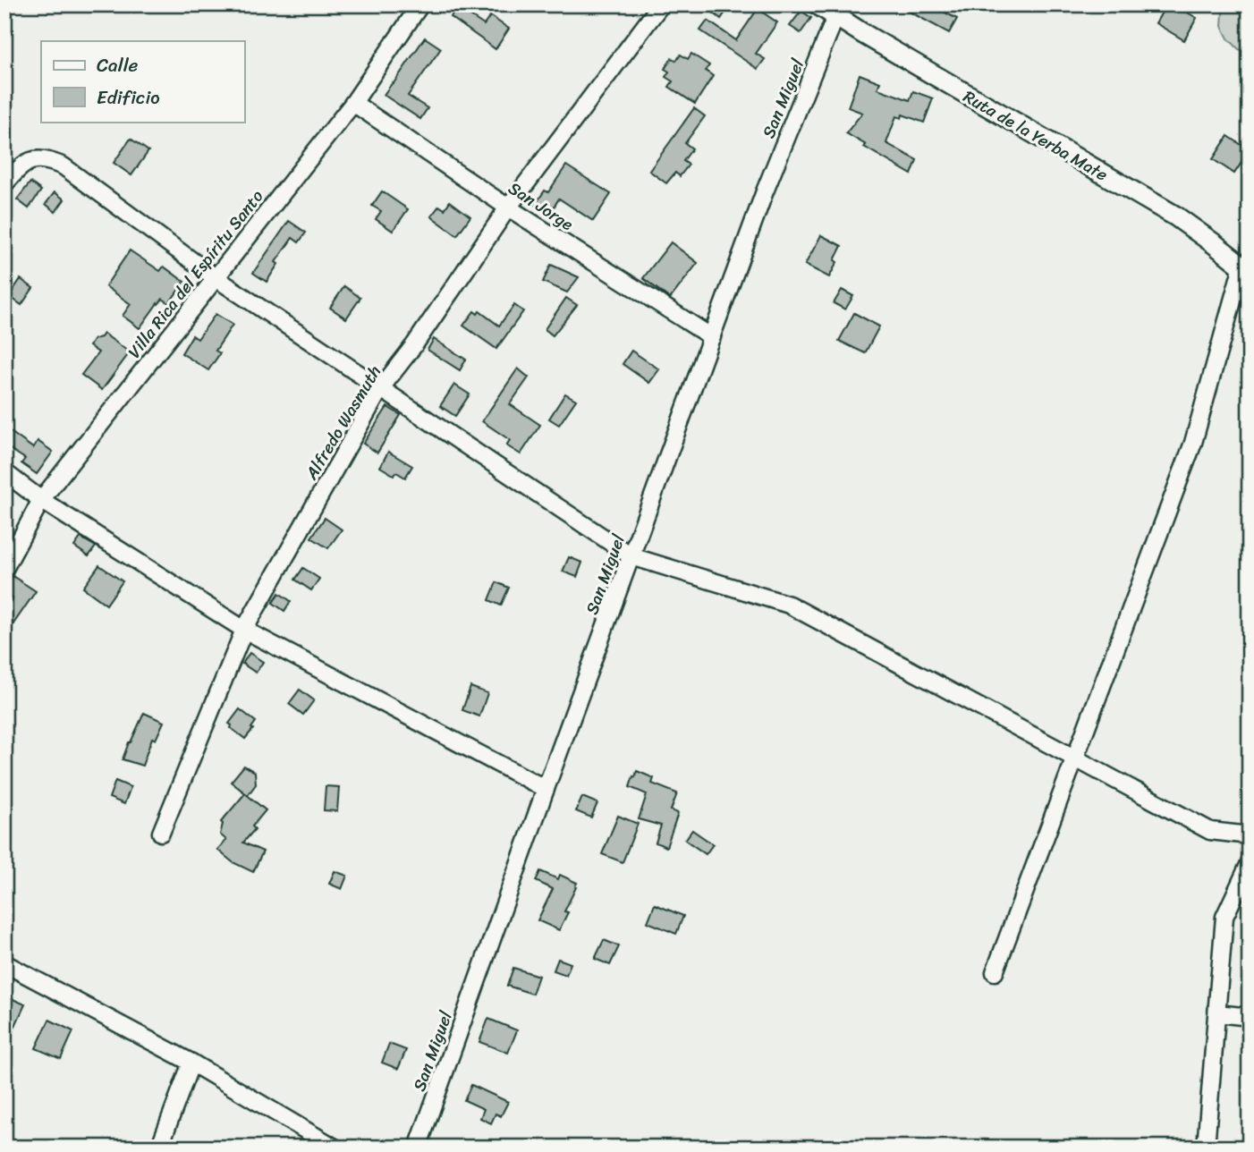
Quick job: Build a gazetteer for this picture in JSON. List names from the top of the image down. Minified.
{"streets":{"main road":["Ruta de la Yerba Mate"],"street":["San Miguel","San Jorge","Villa Rica del Espíritu Santo","Alfredo Wasmuth"]},"crossings":[["San Miguel","Ruta de la Yerba Mate"],["San Miguel","San Jorge"],["San Jorge","Villa Rica del Espíritu Santo"],["San Jorge","Alfredo Wasmuth"]],"legend":["Calle","Edificio"]}
